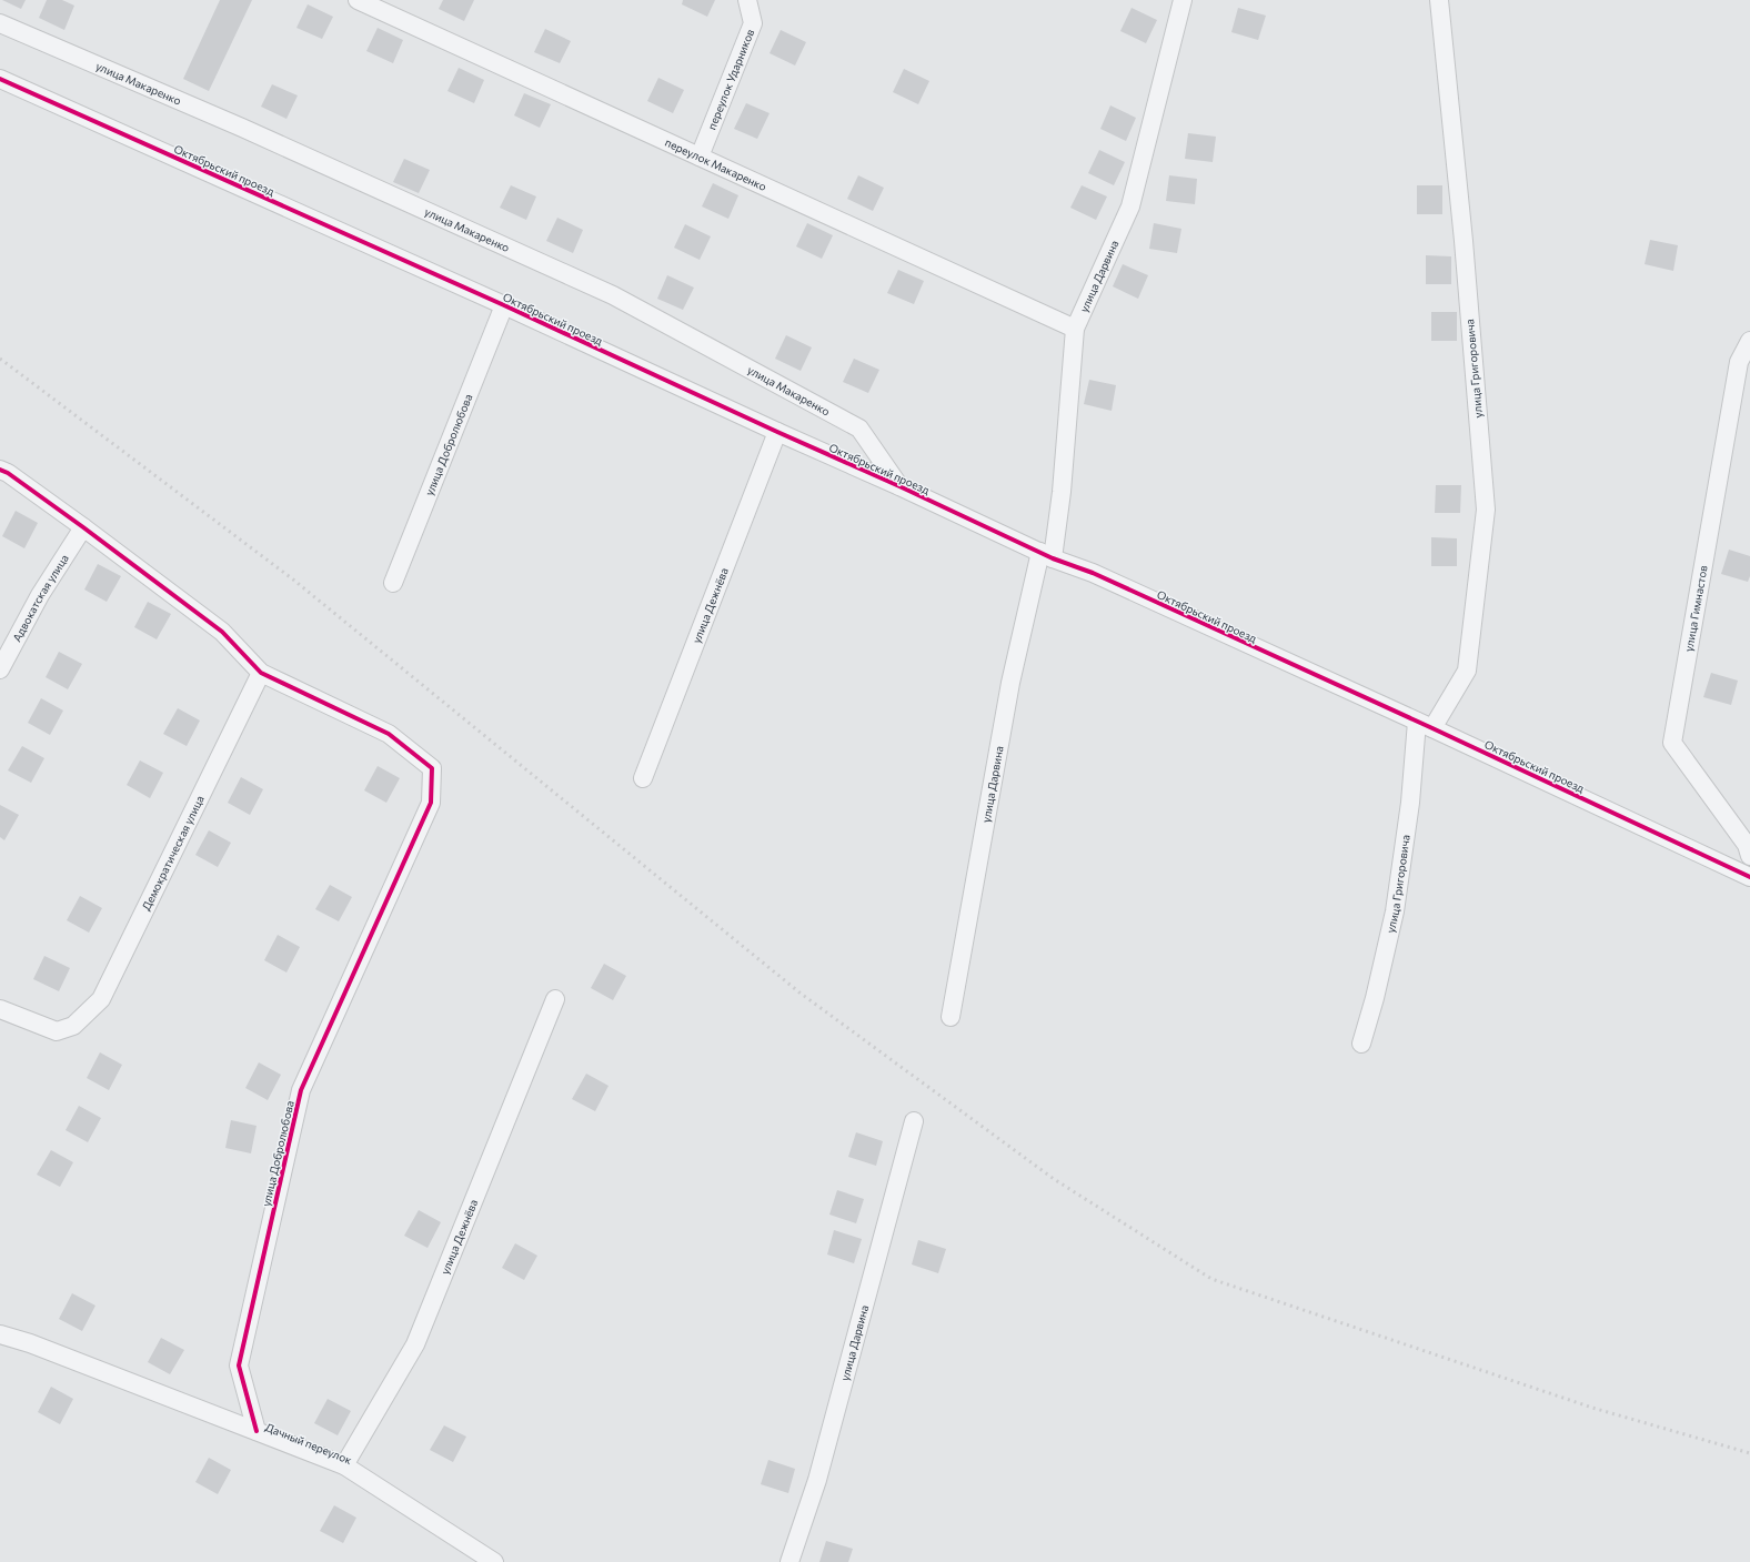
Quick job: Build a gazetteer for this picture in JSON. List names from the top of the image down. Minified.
{"streets":{"street":["переулок Ударников","улица Макаренко","переулок Макаренко","Октябрьский проезд","улица Дарвина","улица Григоровича","улица Добролюбова","Адвокатская улица","улица Дежнёва","улица Гимнастов","Демократическая улица","Дачный переулок"]},"crossings":[["переулок Ударников","переулок Макаренко"],["улица Макаренко","Октябрьский проезд"],["переулок Макаренко","улица Дарвина"],["Октябрьский проезд","улица Дарвина"],["Октябрьский проезд","улица Григоровича"],["Октябрьский проезд","улица Добролюбова"],["Октябрьский проезд","улица Дежнёва"],["улица Добролюбова","Демократическая улица"],["улица Добролюбова","Дачный переулок"],["улица Дежнёва","Дачный переулок"]]}
